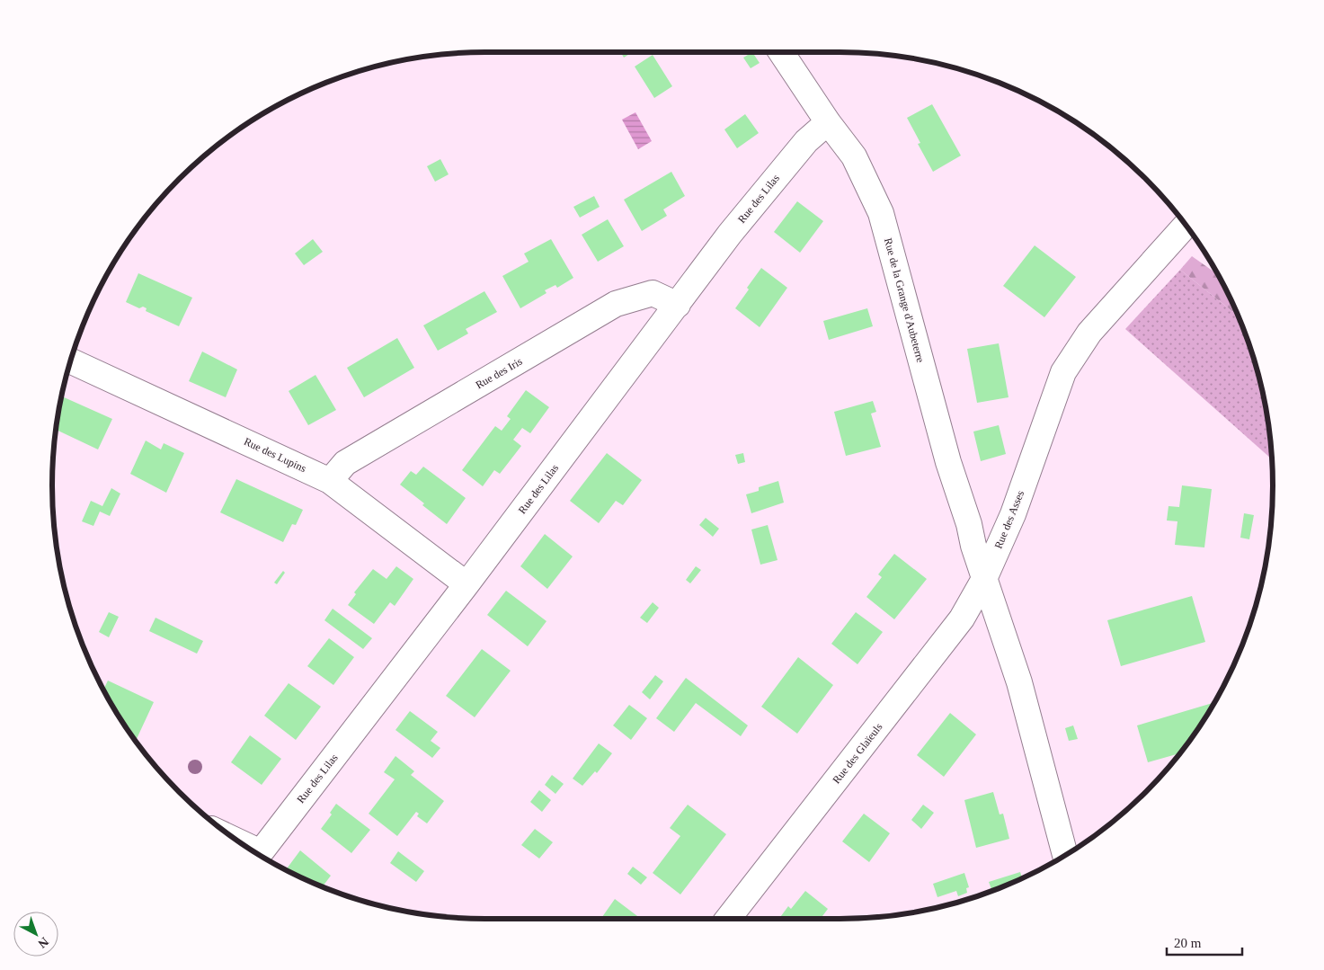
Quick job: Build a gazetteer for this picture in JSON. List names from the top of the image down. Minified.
{"streets":{"street":["Rue des Lilas","Rue de la Grange d'Aubeterre","Rue des Iris","Rue des Lupins","Rue des Asses","Rue des Glaïeuls"]},"crossings":[["Rue des Lilas","Rue de la Grange d'Aubeterre"],["Rue des Lilas","Rue des Iris"],["Rue des Lilas","Rue des Lupins"],["Rue de la Grange d'Aubeterre","Rue des Asses"],["Rue de la Grange d'Aubeterre","Rue des Glaïeuls"],["Rue des Iris","Rue des Lupins"],["Rue des Asses","Rue des Glaïeuls"]],"scale_bar":"20 m","north":"bottom right"}
